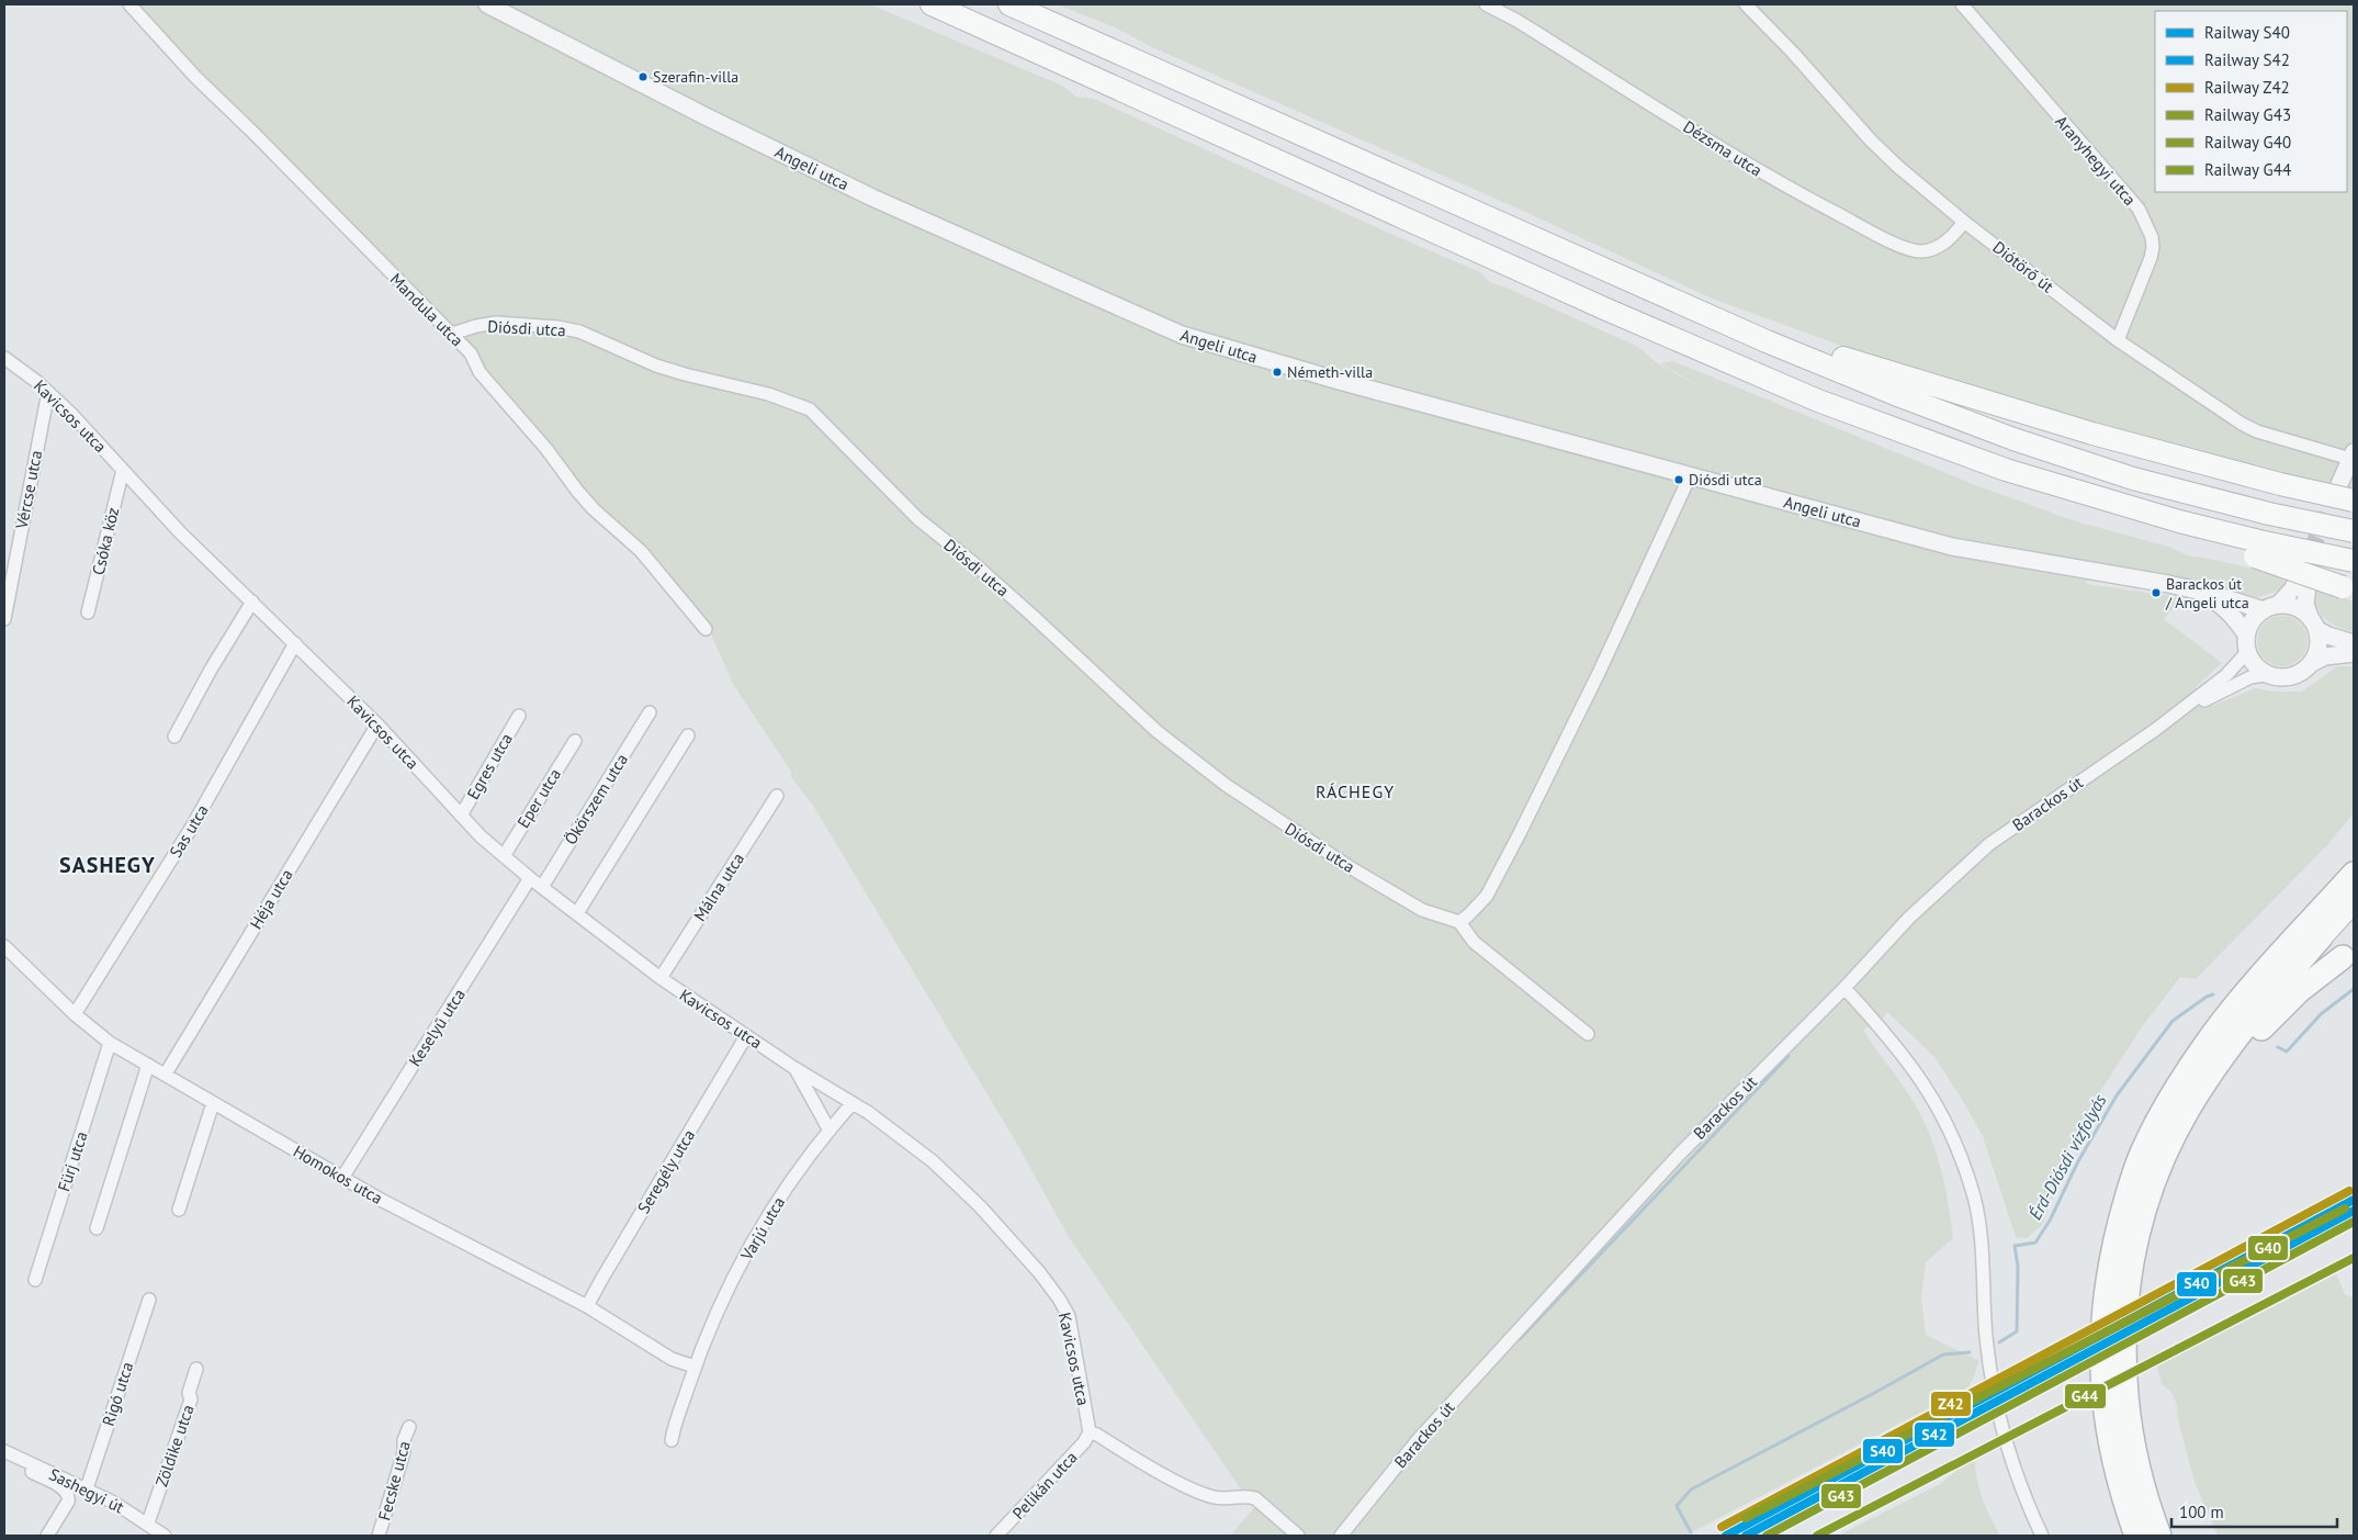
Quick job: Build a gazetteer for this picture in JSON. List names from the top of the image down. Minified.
{"streets":{"street":["Dézsma utca","Aranyhegyi utca","Angeli utca","Diótörő út","Mandula utca","Diósdi utca","Kavicsos utca","Vércse utca","Csóka köz","Egres utca","Eper utca","Ökörszem utca","Barackos út","Sas utca","Málna utca","Héja utca","Keselyű utca","Fürj utca","Seregély utca","Homokos utca","Varjú utca","Rigó utca","Zöldike utca","Fecske utca","Pelikán utca","Sashegyi út"]},"crossings":[["Dézsma utca","Diótörő út"],["Aranyhegyi utca","Diótörő út"],["Angeli utca","Barackos út"],["Mandula utca","Diósdi utca"],["Kavicsos utca","Vércse utca"],["Kavicsos utca","Csóka köz"],["Kavicsos utca","Egres utca"],["Kavicsos utca","Eper utca"],["Kavicsos utca","Ökörszem utca"],["Kavicsos utca","Sas utca"],["Kavicsos utca","Málna utca"],["Kavicsos utca","Héja utca"],["Kavicsos utca","Keselyű utca"],["Kavicsos utca","Seregély utca"],["Kavicsos utca","Varjú utca"],["Kavicsos utca","Pelikán utca"],["Sas utca","Homokos utca"],["Héja utca","Homokos utca"],["Keselyű utca","Homokos utca"],["Fürj utca","Homokos utca"],["Seregély utca","Homokos utca"],["Homokos utca","Varjú utca"],["Rigó utca","Sashegyi út"],["Zöldike utca","Sashegyi út"]],"districts":["RÁCHEGY","SASHEGY"],"water":["Érd-Diósdi vízfolyás"],"places":["Szerafin-villa","Németh-villa","Diósdi utca","Barackos út / Angeli utca"],"lines":["rail line Z42","rail line S40","rail line G40","rail line S42","rail line G43","rail line G44"],"legend":["Railway S40","Railway S42","Railway Z42","Railway G43","Railway G40","Railway G44"],"scale_bar":"100 m"}
